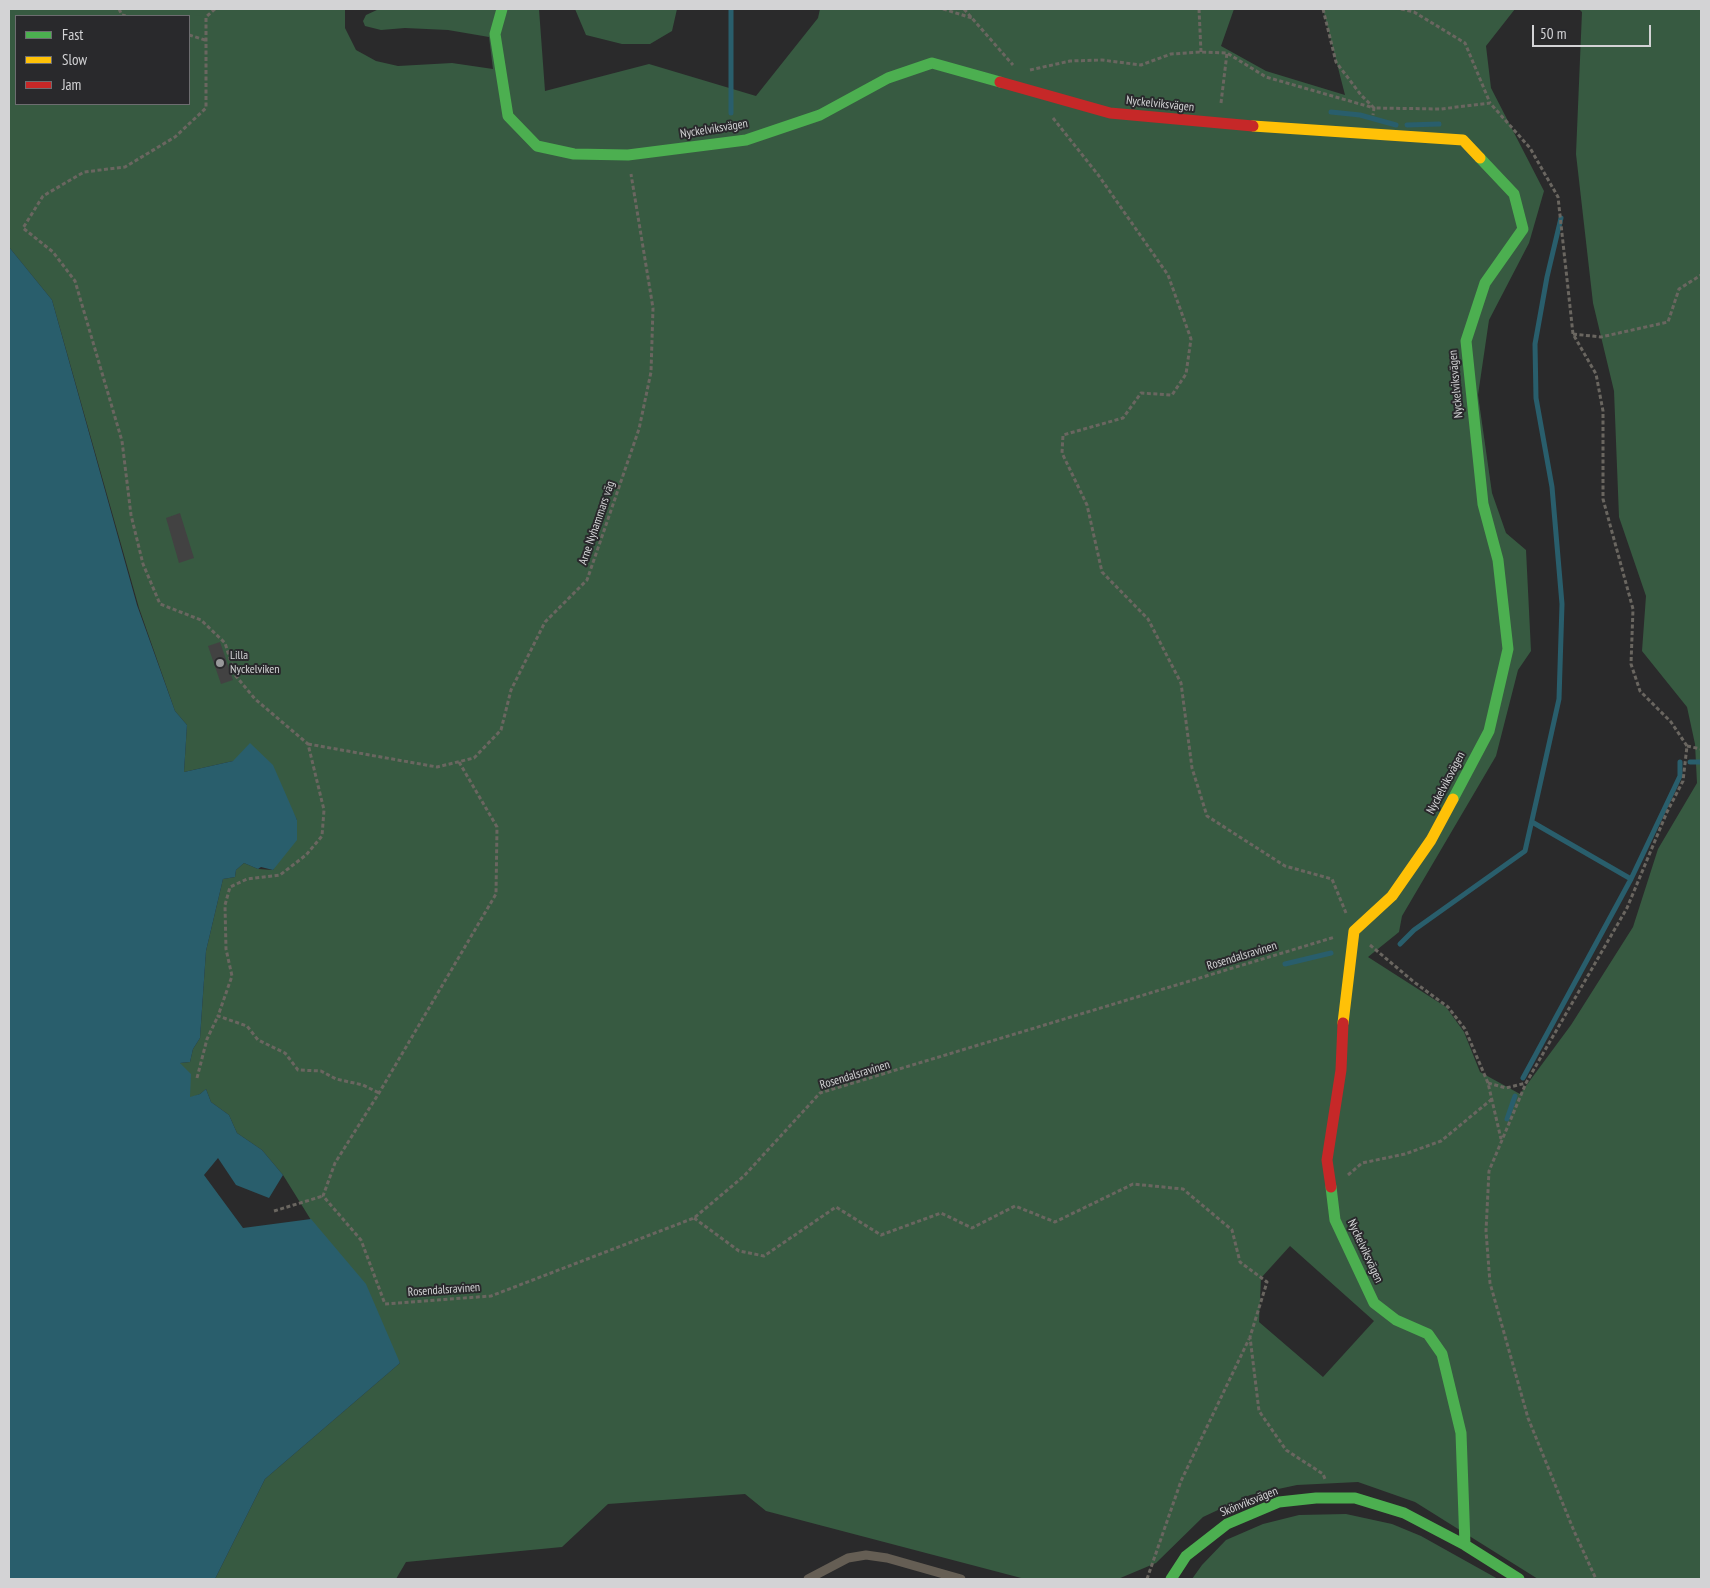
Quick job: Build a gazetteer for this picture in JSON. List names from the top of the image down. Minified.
{"streets":{"street":["Nyckelviksvägen","Skönviksvägen"],"path":["Arne Nyhammars väg","Rosendalsravinen"]},"crossings":[["Nyckelviksvägen","Arne Nyhammars väg"],["Nyckelviksvägen","Rosendalsravinen"],["Nyckelviksvägen","Skönviksvägen"]],"places":["Lilla Nyckelviken"],"legend":["Fast","Slow","Jam"],"scale_bar":"50 m"}
